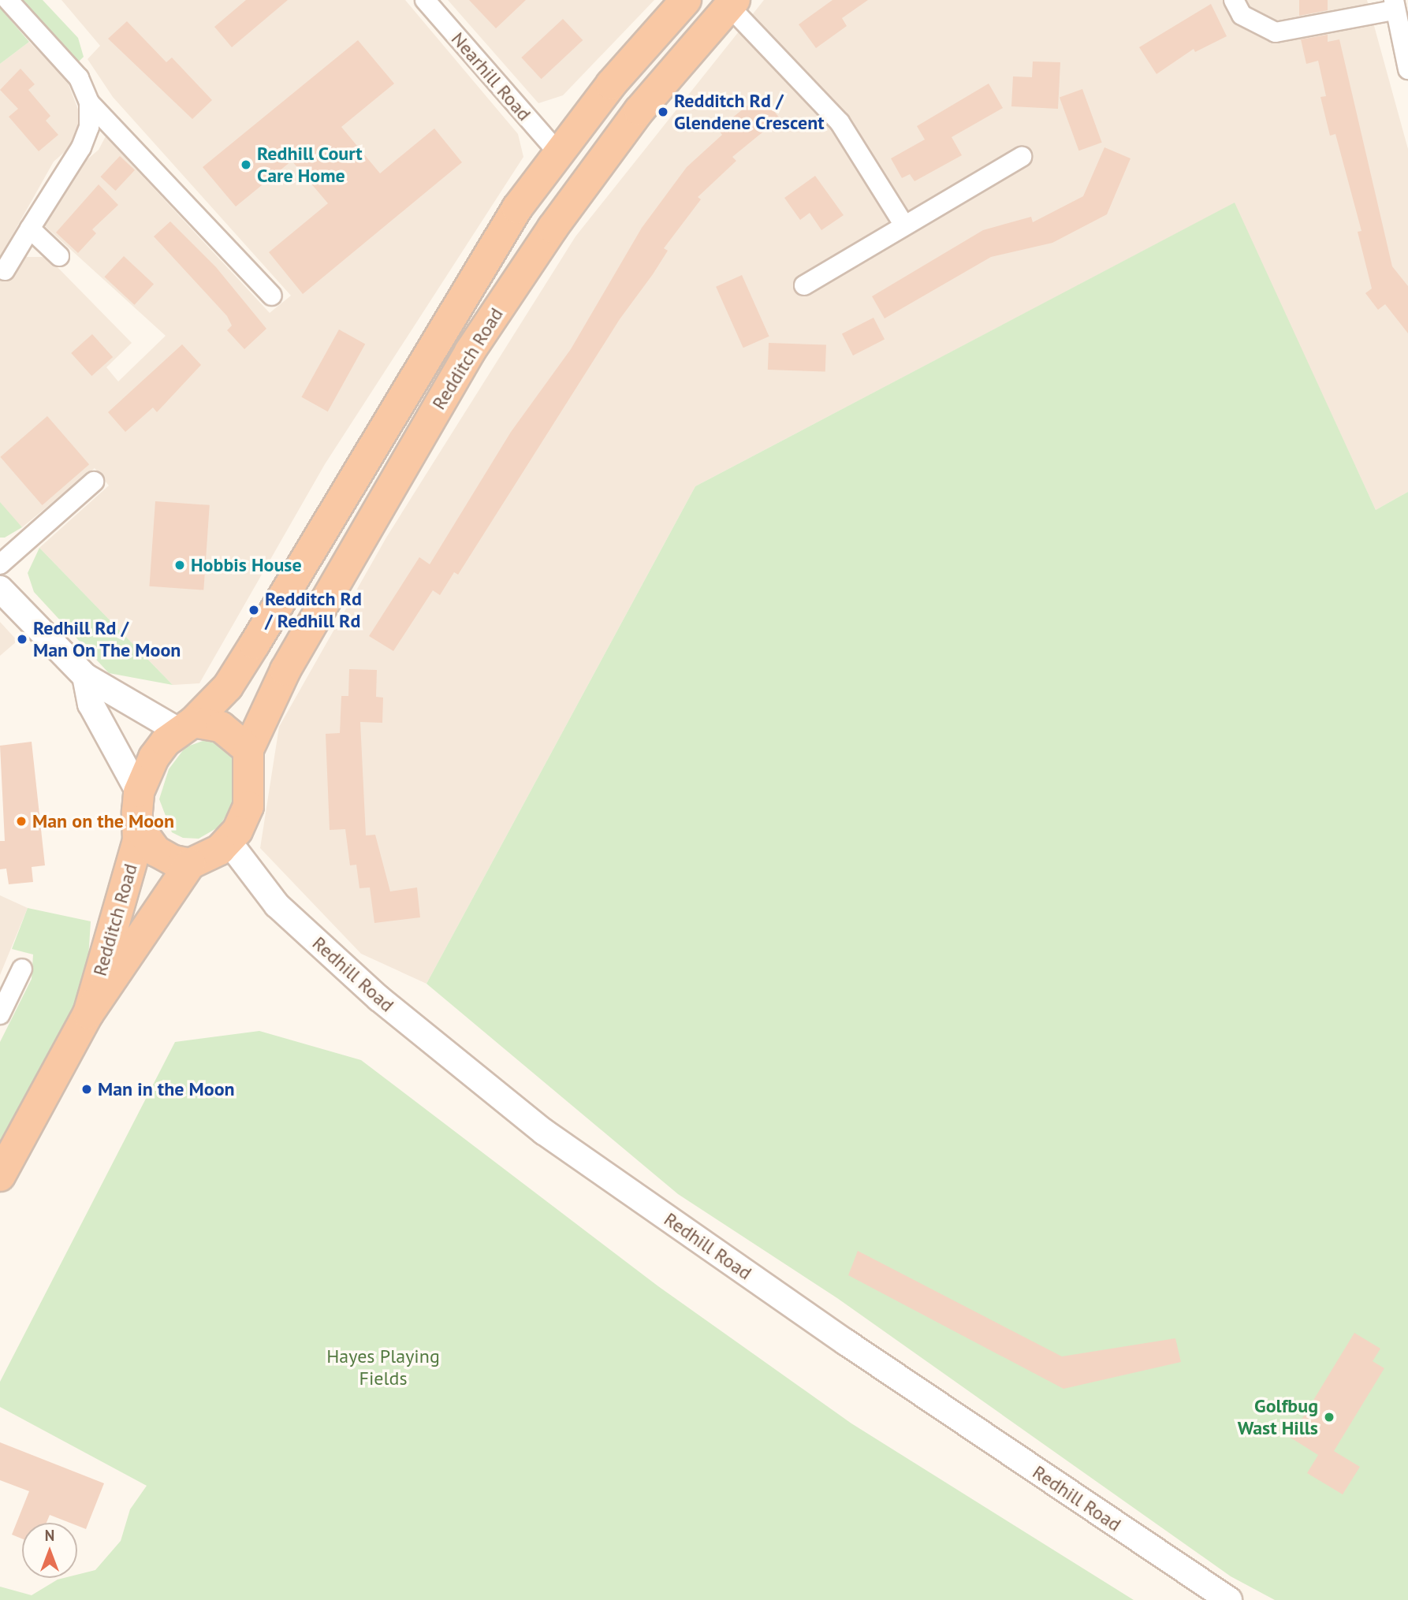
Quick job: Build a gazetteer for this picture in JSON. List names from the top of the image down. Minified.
{"streets":{"highway":["Redditch Road"],"street":["Nearhill Road","Redhill Road"]},"crossings":[["Nearhill Road","Redditch Road"],["Redditch Road","Redhill Road"]],"parks":["Hayes Playing Fields"],"places":["Redditch Rd / Glendene Crescent","Redhill Court Care Home","Hobbis House","Redditch Rd / Redhill Rd","Redhill Rd / Man On The Moon","Man on the Moon","Man in the Moon","Golfbug Wast Hills"],"north":"top"}
